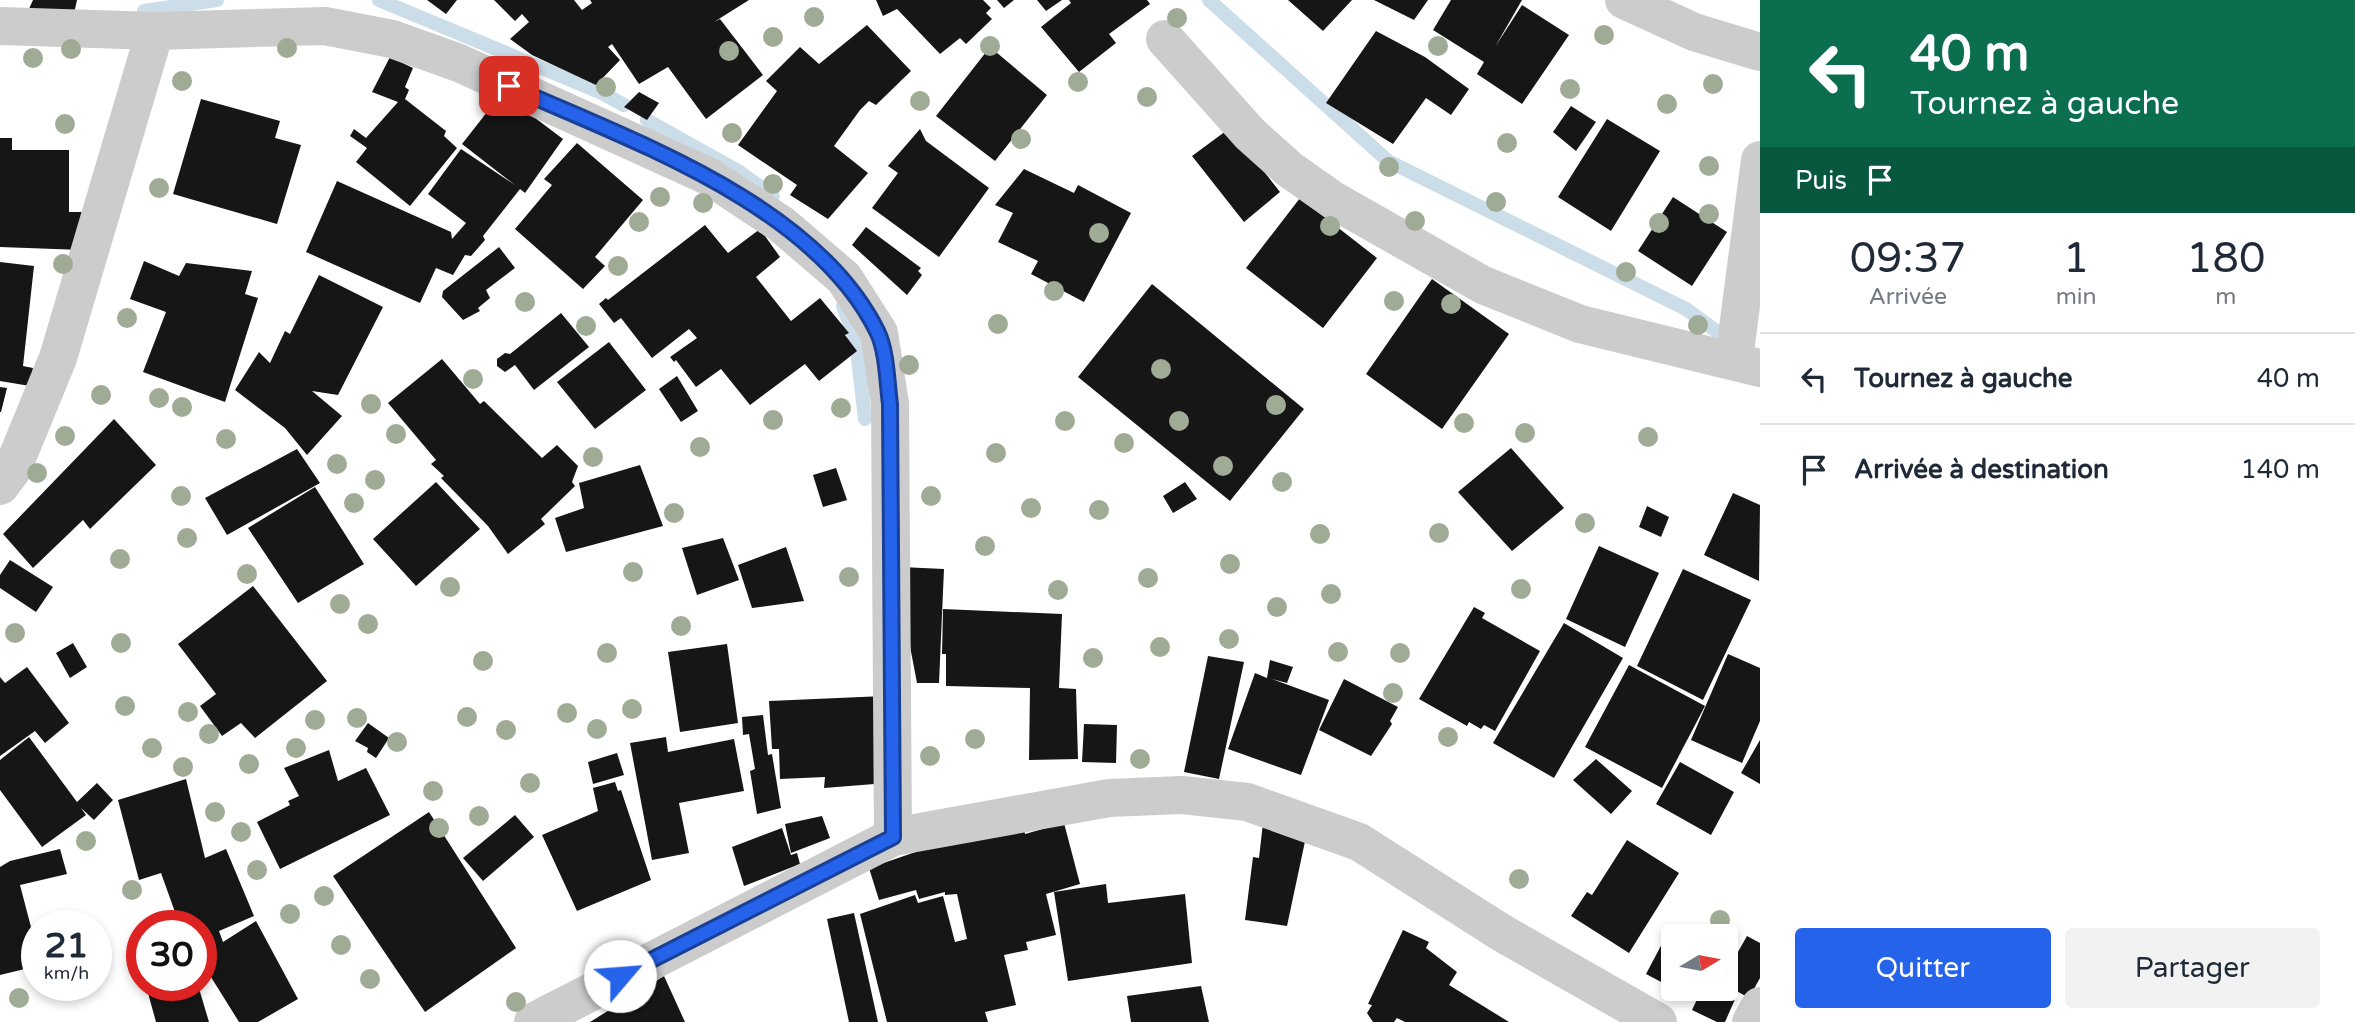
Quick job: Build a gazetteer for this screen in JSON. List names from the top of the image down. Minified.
{"north":"right","page":{"turn":["40 m","Tournez à gauche"],"then":"Puis","eta":["09:37","Arrivée","1","min","180","m"],"list":[{"name":"Tournez à gauche","value":"40 m"},{"name":"Arrivée à destination","value":"140 m"}],"speed":"21 km/h","limit":"30","buttons":["Quitter","Partager"]}}
